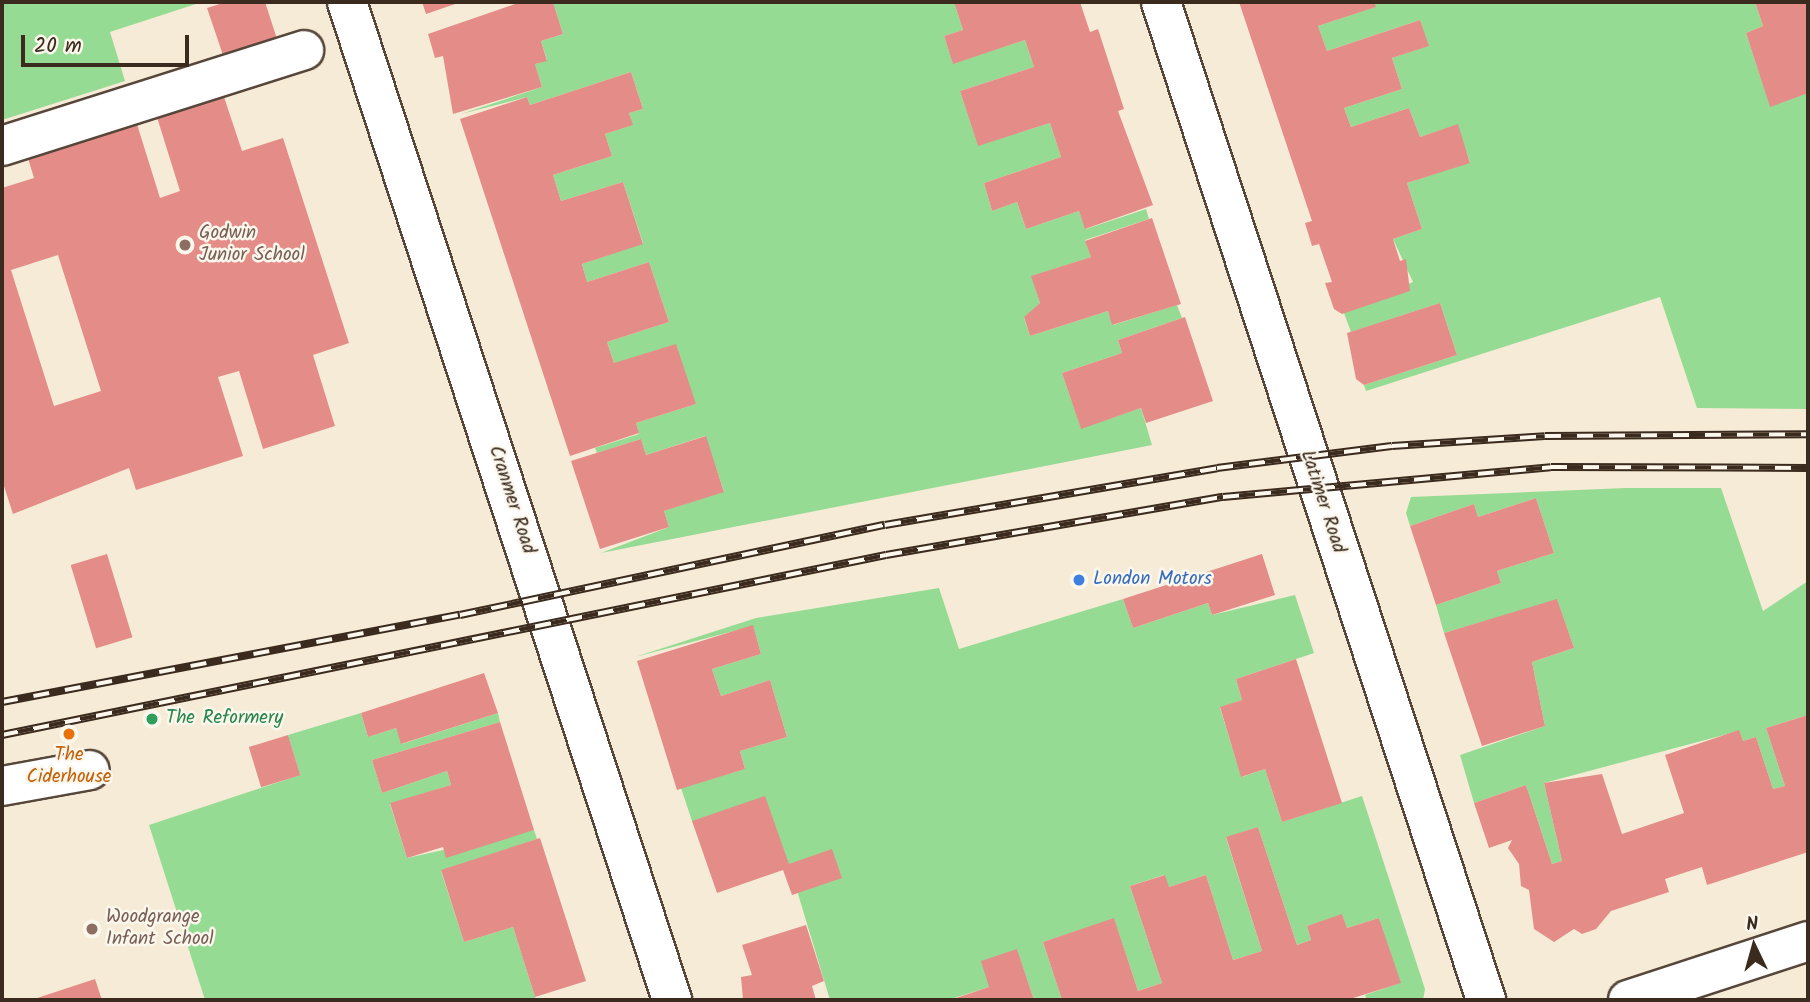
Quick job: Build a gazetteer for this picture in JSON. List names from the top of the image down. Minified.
{"streets":{"street":["Cranmer Road","Latimer Road"]},"places":["Godwin Junior School","London Motors","The Reformery","The Ciderhouse","Woodgrange Infant School"],"scale_bar":"20 m","north":"top"}
